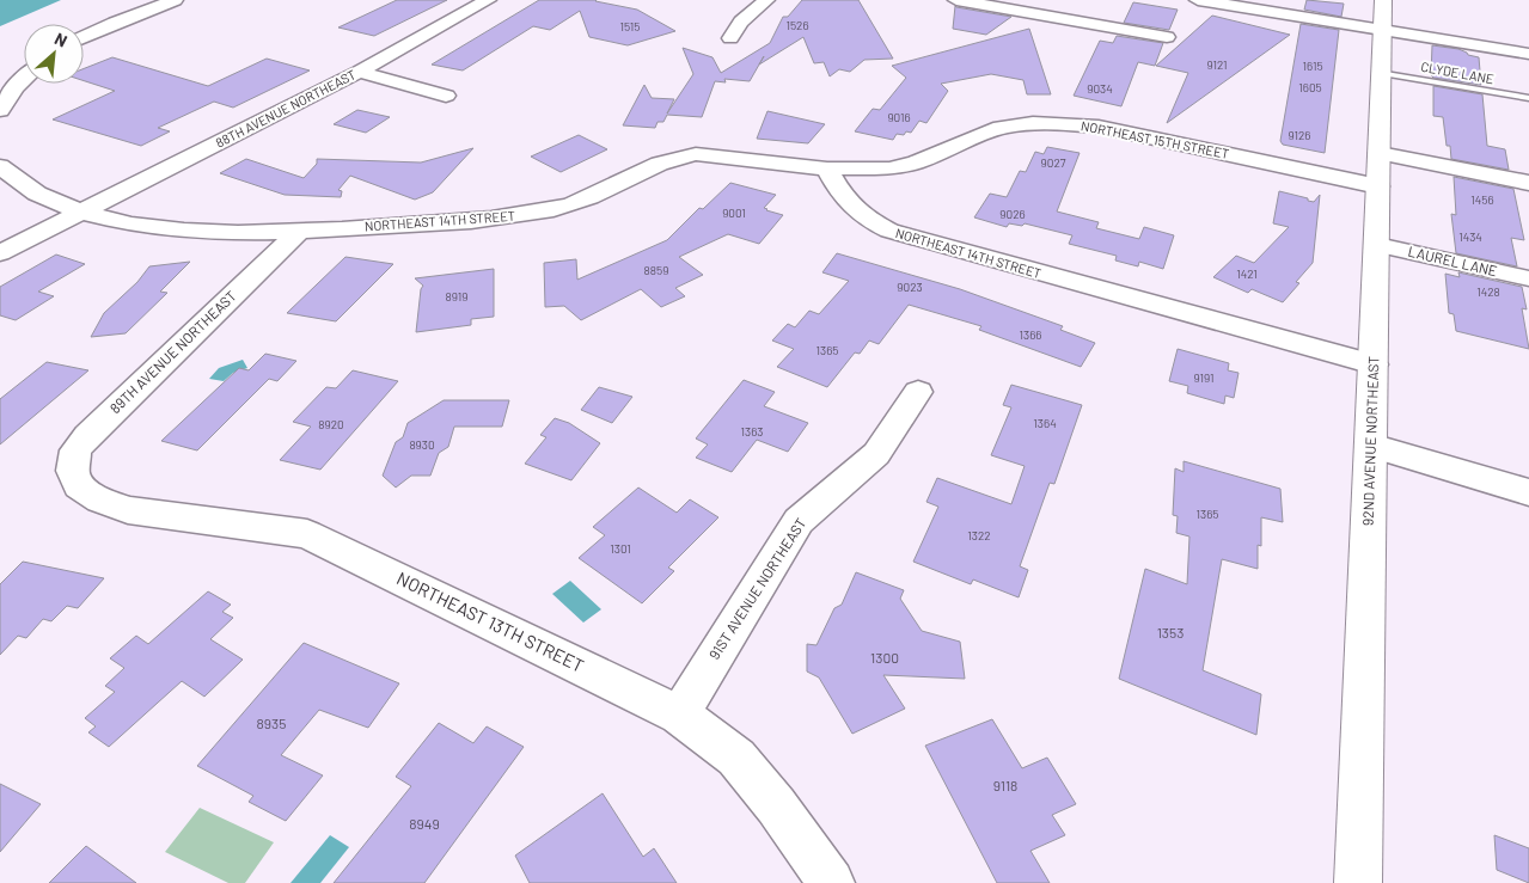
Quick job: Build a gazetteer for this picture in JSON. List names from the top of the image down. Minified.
{"streets":{"main road":["92ND AVENUE NORTHEAST"],"street":["88TH AVENUE NORTHEAST","NORTHEAST 15TH STREET","NORTHEAST 14TH STREET","LAUREL LANE","89TH AVENUE NORTHEAST","91ST AVENUE NORTHEAST","NORTHEAST 13TH STREET"],"lane":["CLYDE LANE"]},"crossings":[["CLYDE LANE","92ND AVENUE NORTHEAST"],["88TH AVENUE NORTHEAST","NORTHEAST 14TH STREET"],["NORTHEAST 15TH STREET","NORTHEAST 14TH STREET"],["NORTHEAST 15TH STREET","92ND AVENUE NORTHEAST"],["NORTHEAST 14TH STREET","89TH AVENUE NORTHEAST"],["NORTHEAST 14TH STREET","92ND AVENUE NORTHEAST"],["LAUREL LANE","92ND AVENUE NORTHEAST"],["89TH AVENUE NORTHEAST","NORTHEAST 13TH STREET"],["91ST AVENUE NORTHEAST","NORTHEAST 13TH STREET"]],"house_numbers":["1526","1515","9121","1615","1605","9034","9016","9126","9027","1456","9001","9026","1434","8859","1421","9023","1428","8919","1366","1365","9191","1364","8920","1363","8930","1365","1322","1301","1353","1300","8935","9118","8949"],"north":"top right"}
